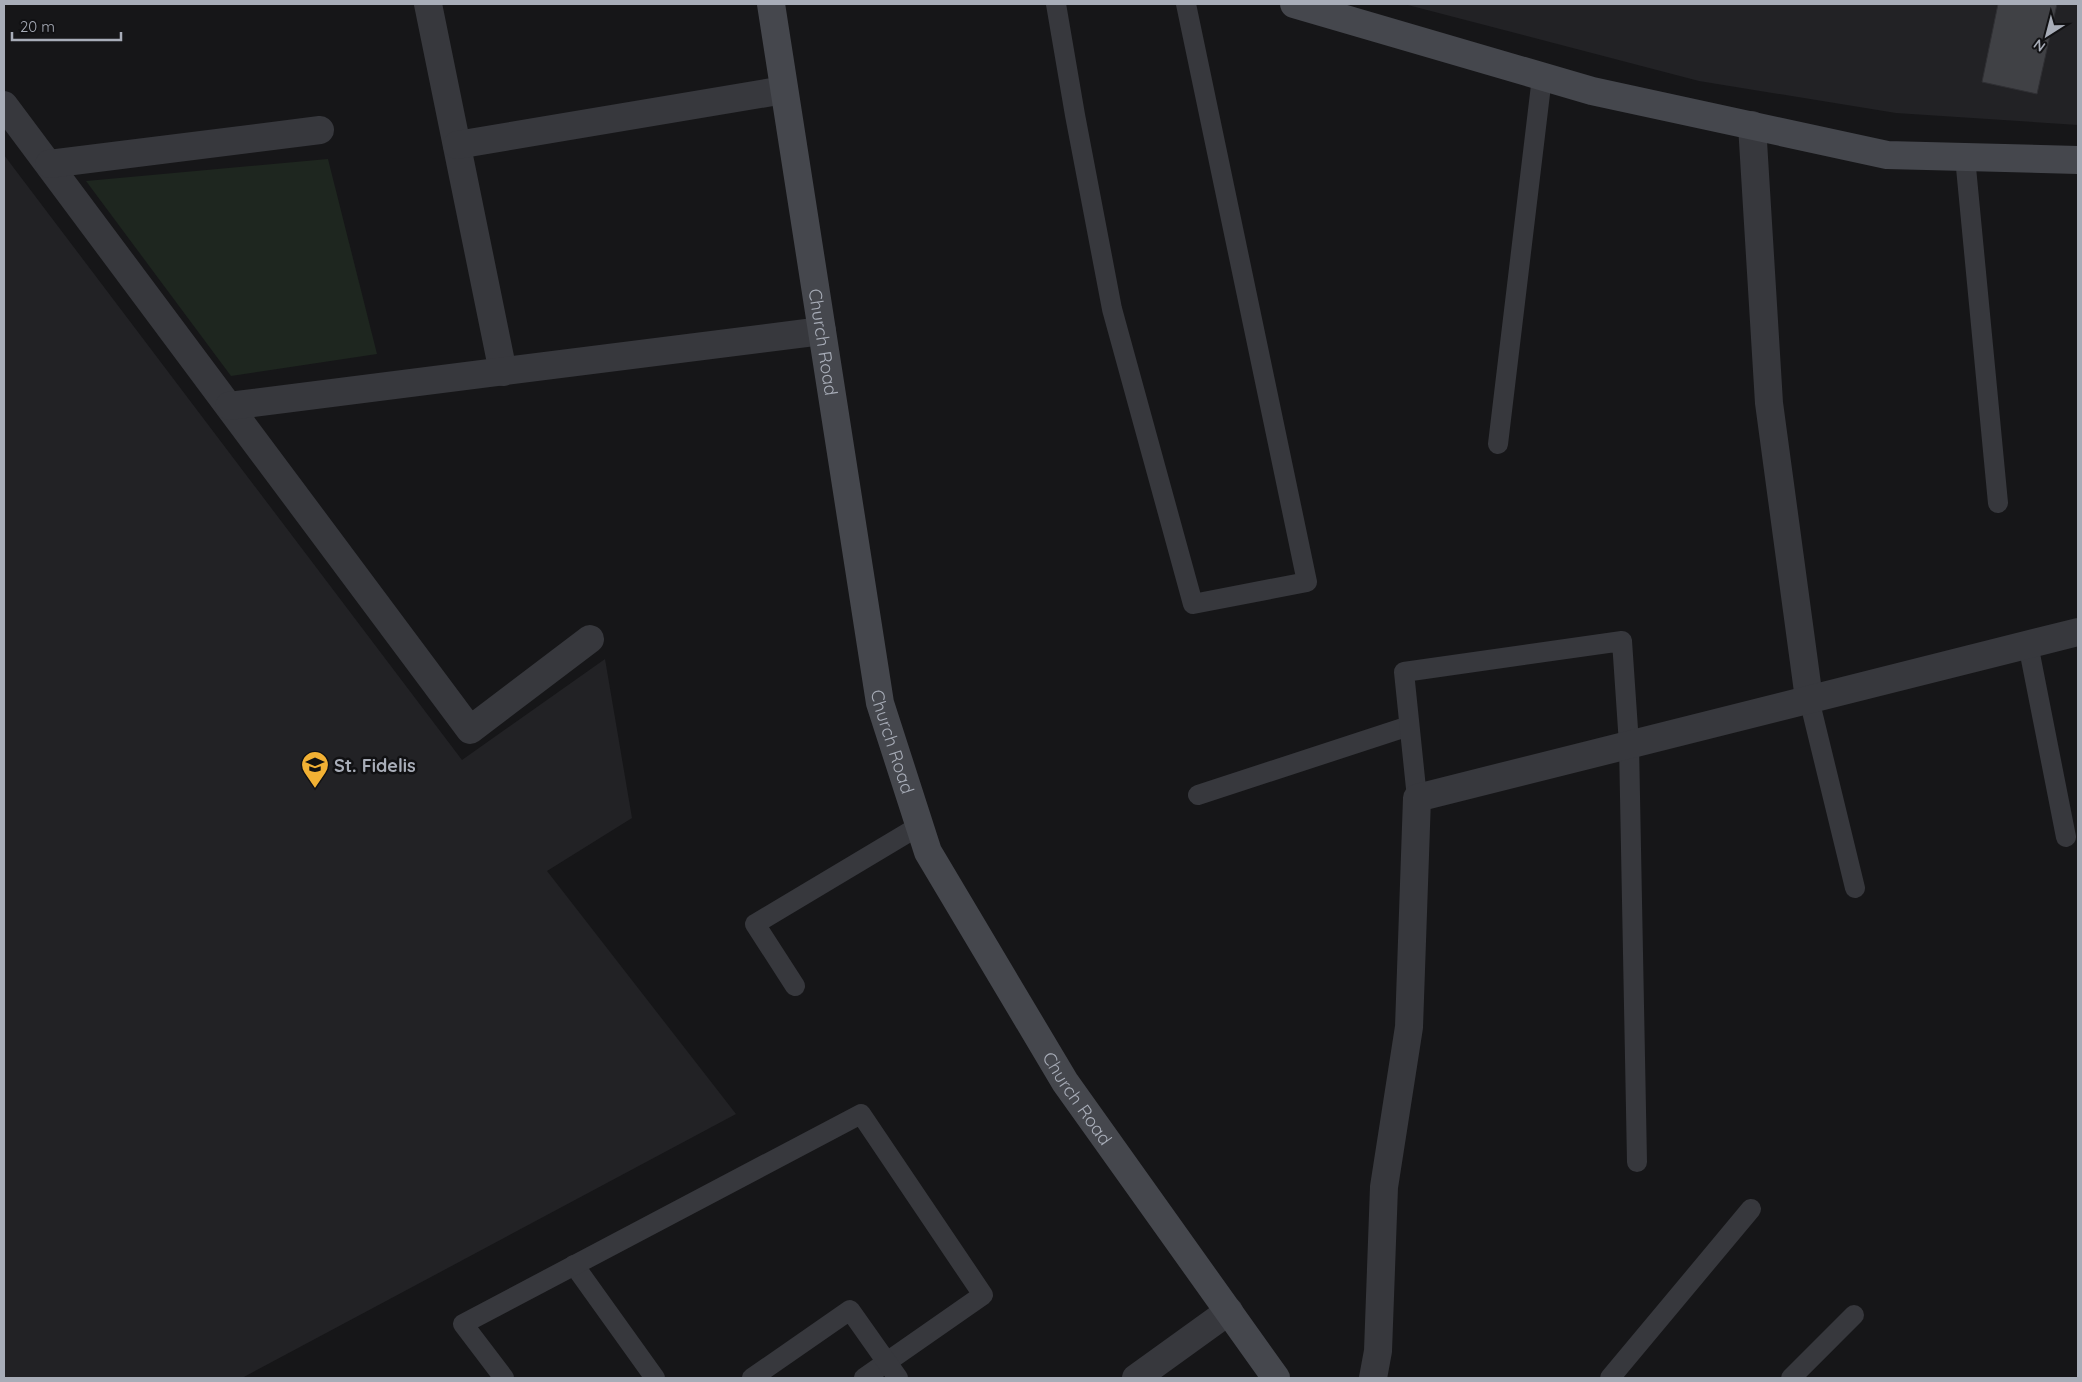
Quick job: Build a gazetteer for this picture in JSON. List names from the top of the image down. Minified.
{"streets":{"street":["Church Road"]},"places":{"school or university":["St. Fidelis"]},"scale_bar":"20 m","north":"bottom left"}
